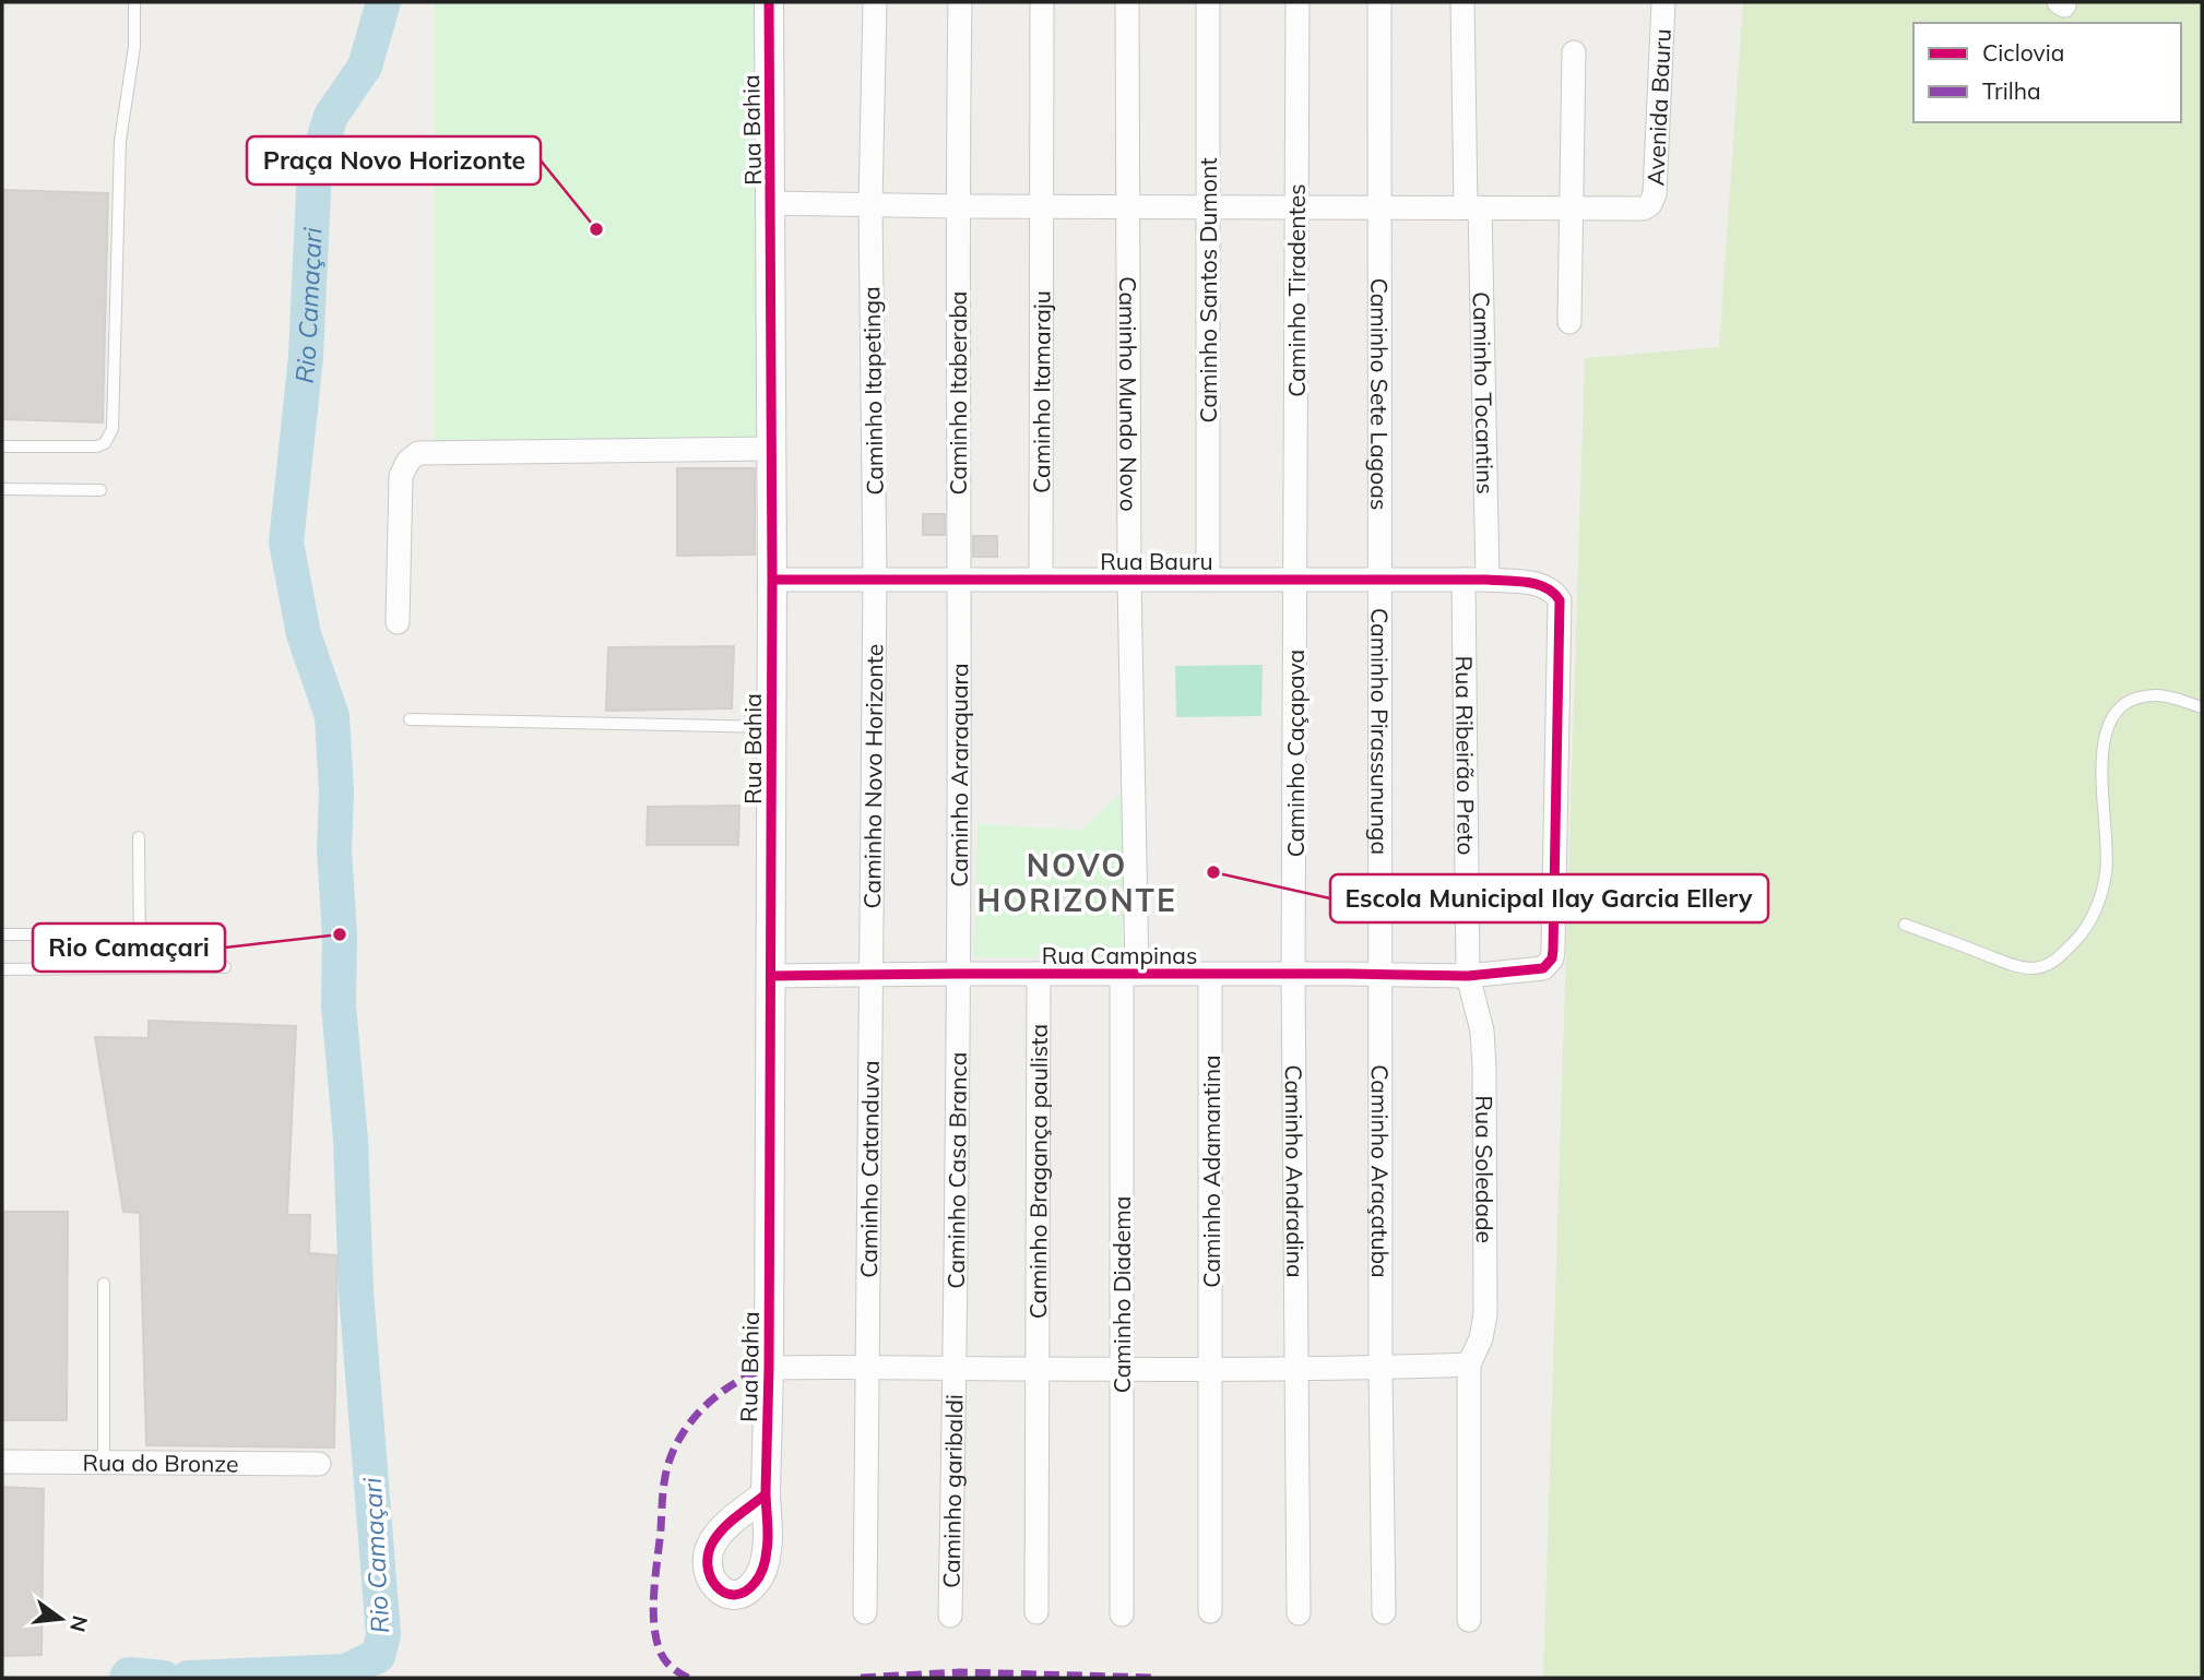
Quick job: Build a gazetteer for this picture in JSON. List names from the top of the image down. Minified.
{"streets":{"street":["Avenida Bauru","Rua Bahia","Caminho Santos Dumont","Caminho Tiradentes","Caminho Itapetinga","Caminho Itaberaba","Caminho Itamaraju","Caminho Tocantins","Caminho Mundo Novo","Caminho Sete Lagoas","Rua Bauru","Caminho Pirassununga","Caminho Caçapava","Rua Ribeirão Preto","Caminho Novo Horizonte","Caminho Araraquara","Rua Campinas","Caminho Catanduva","Caminho Casa Branca","Rua Soledade","Caminho Bragança paulista","Caminho Adamantina","Caminho Andradina","Caminho Araçatuba","Caminho Diadema","Rua do Bronze","Caminho garibaldi"]},"crossings":[["Rua Bahia","Rua Bauru"],["Rua Bahia","Rua Campinas"],["Caminho Santos Dumont","Rua Bauru"],["Caminho Tiradentes","Rua Bauru"],["Caminho Tiradentes","Caminho Caçapava"],["Caminho Itapetinga","Rua Bauru"],["Caminho Itapetinga","Caminho Novo Horizonte"],["Caminho Itaberaba","Rua Bauru"],["Caminho Itaberaba","Caminho Araraquara"],["Caminho Itamaraju","Rua Bauru"],["Caminho Tocantins","Rua Bauru"],["Caminho Mundo Novo","Rua Bauru"],["Caminho Mundo Novo","Rua Campinas"],["Caminho Mundo Novo","Caminho Diadema"],["Caminho Sete Lagoas","Rua Bauru"],["Caminho Sete Lagoas","Caminho Pirassununga"],["Rua Bauru","Caminho Pirassununga"],["Rua Bauru","Caminho Caçapava"],["Rua Bauru","Rua Ribeirão Preto"],["Rua Bauru","Caminho Novo Horizonte"],["Rua Bauru","Caminho Araraquara"],["Rua Bauru","Rua Campinas"],["Caminho Pirassununga","Rua Campinas"],["Caminho Pirassununga","Caminho Araçatuba"],["Caminho Caçapava","Rua Campinas"],["Caminho Caçapava","Caminho Andradina"],["Rua Ribeirão Preto","Rua Campinas"],["Rua Ribeirão Preto","Rua Soledade"],["Caminho Novo Horizonte","Rua Campinas"],["Caminho Novo Horizonte","Caminho Catanduva"],["Caminho Araraquara","Rua Campinas"],["Caminho Araraquara","Caminho Casa Branca"],["Rua Campinas","Caminho Catanduva"],["Rua Campinas","Caminho Casa Branca"],["Rua Campinas","Rua Soledade"],["Rua Campinas","Caminho Bragança paulista"],["Rua Campinas","Caminho Adamantina"],["Rua Campinas","Caminho Andradina"],["Rua Campinas","Caminho Araçatuba"],["Rua Campinas","Caminho Diadema"],["Caminho Casa Branca","Caminho garibaldi"]],"districts":["NOVO HORIZONTE"],"water":["Rio Camaçari"],"places":["Praça Novo Horizonte","Escola Municipal Ilay Garcia Ellery","Rio Camaçari"],"legend":["Ciclovia","Trilha"],"north":"right"}
